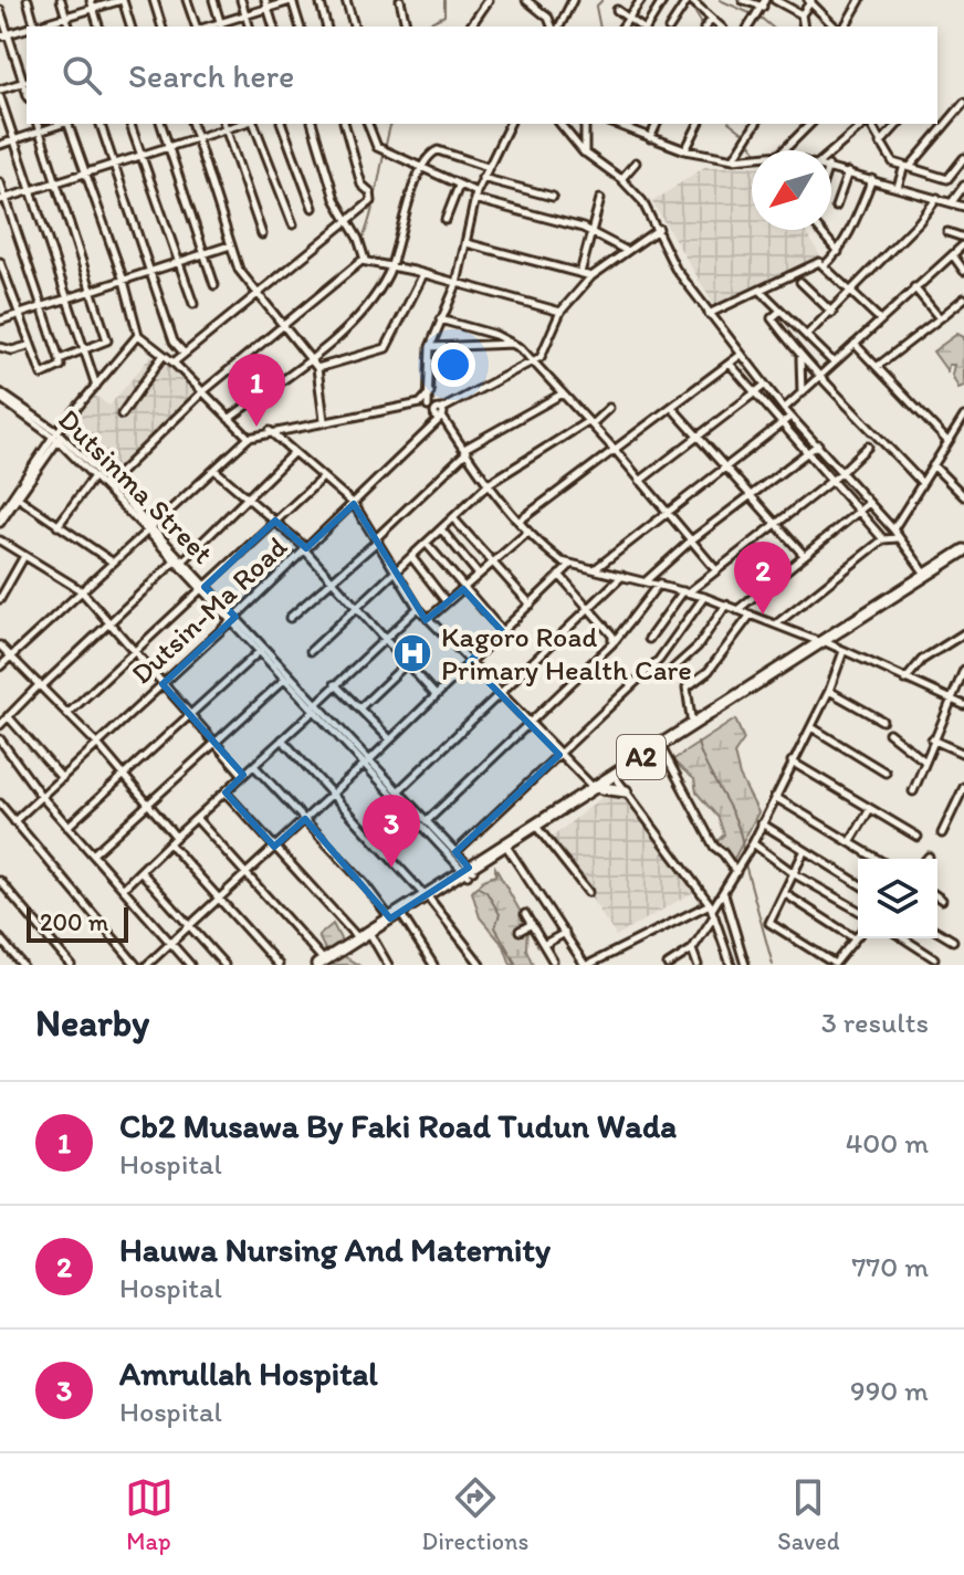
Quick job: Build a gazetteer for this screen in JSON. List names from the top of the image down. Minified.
{"streets":{"highway":["A2"],"street":["Dutsinma Street","Dutsin-Ma Road"]},"crossings":[["Dutsinma Street","Dutsin-Ma Road"]],"places":{"hospital":["Kagoro Road Primary Health Care"]},"scale_bar":"200 m","north":"bottom left","page":{"search":"Search here","pins":["1","2","3"],"scale":"200 m","heading":["Nearby","3 results"],"list":[{"mark":"1","name":"Cb2 Musawa By Faki Road Tudun Wada","note":"Hospital","value":"400 m"},{"mark":"2","name":"Hauwa Nursing And Maternity","note":"Hospital","value":"770 m"},{"mark":"3","name":"Amrullah Hospital","note":"Hospital","value":"990 m"}],"nav":["Map","Directions","Saved"]}}
